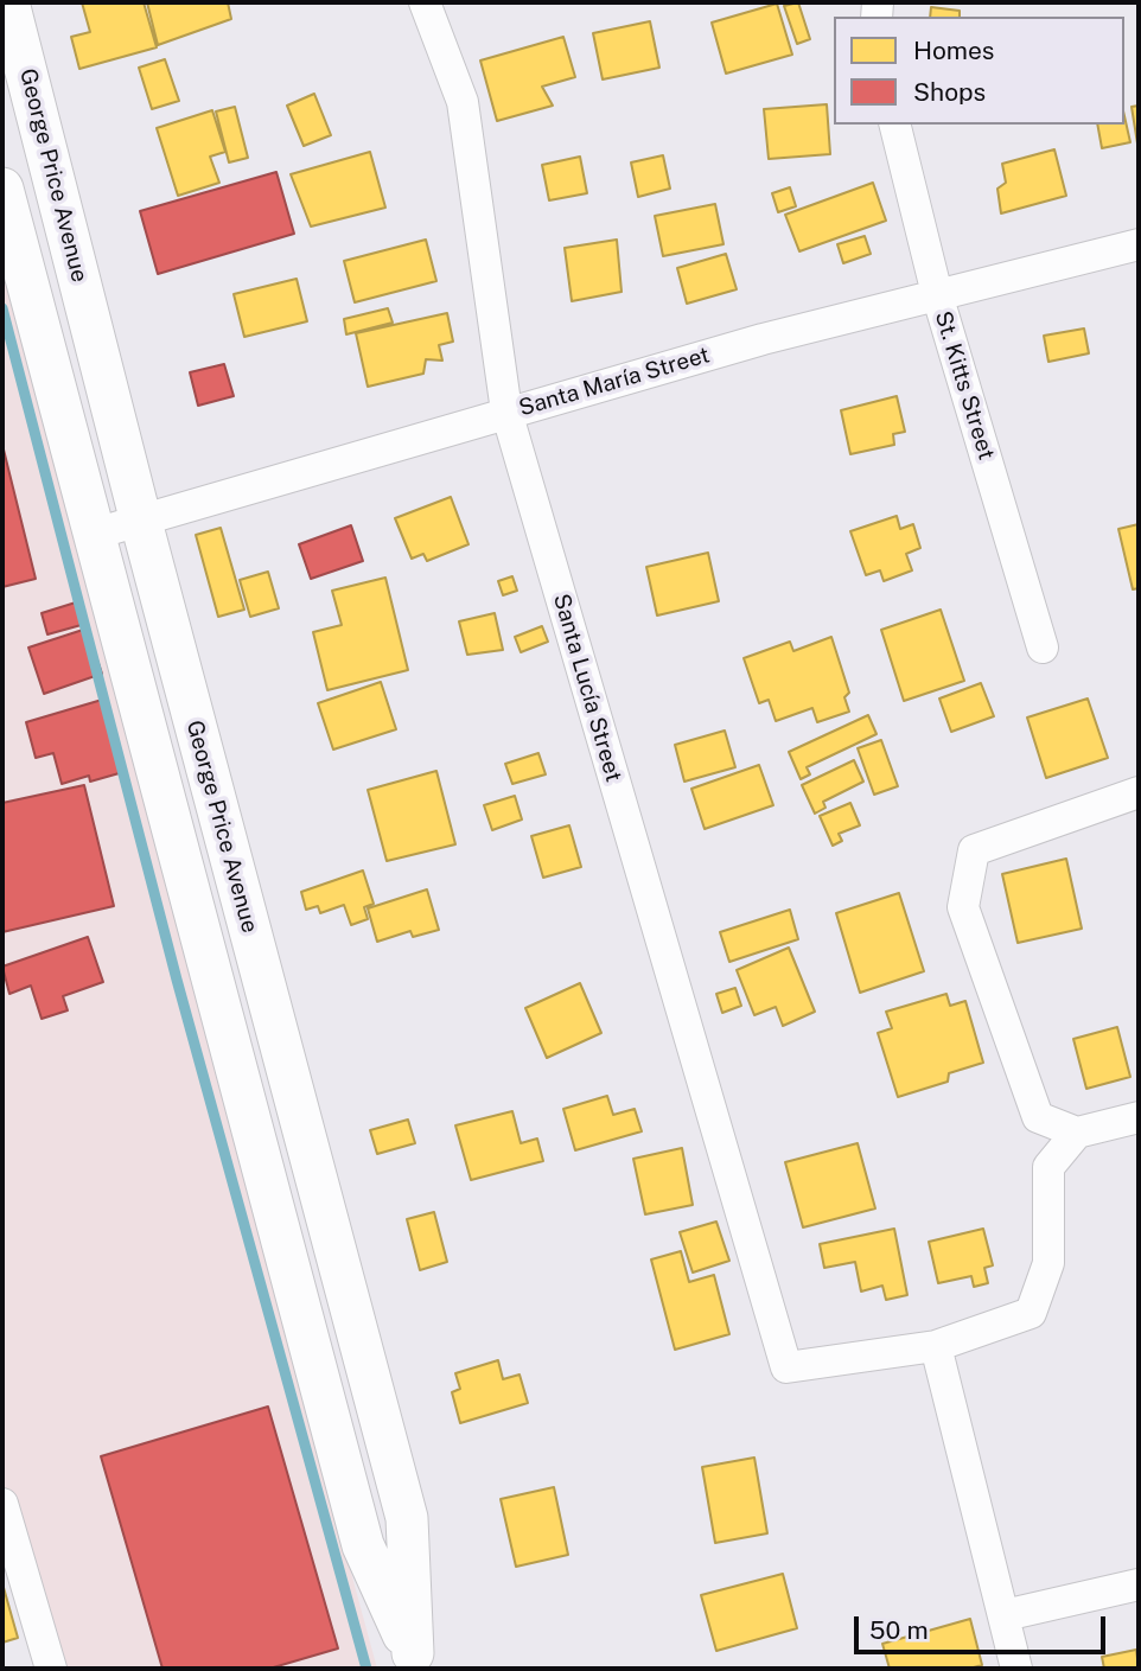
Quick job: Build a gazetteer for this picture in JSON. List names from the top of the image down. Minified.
{"streets":{"main road":["George Price Avenue"],"street":["Santa María Street","St. Kitts Street","Santa Lucía Street"]},"crossings":[["George Price Avenue","Santa María Street"],["Santa María Street","St. Kitts Street"],["Santa María Street","Santa Lucía Street"]],"legend":["Homes","Shops"],"scale_bar":"50 m"}
